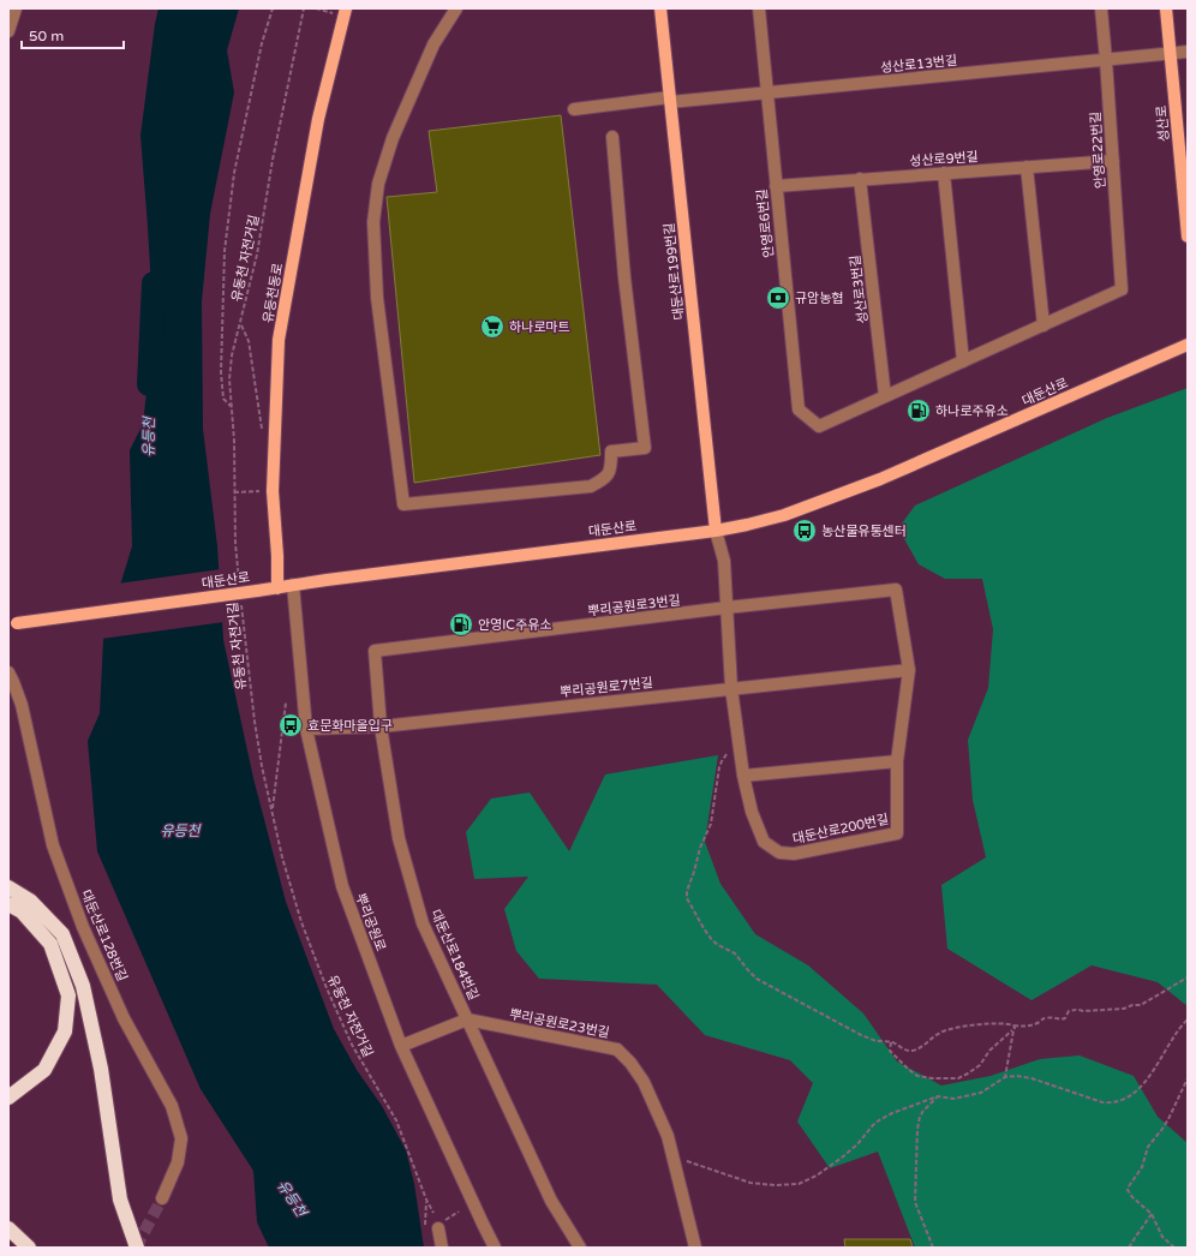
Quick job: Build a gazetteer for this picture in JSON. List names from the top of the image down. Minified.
{"streets":{"main road":["성산로","대둔산로199번길","유등천동로","대둔산로"],"street":["성산로13번길","안영로22번길","성산로9번길","안영로6번길","성산로3번길","뿌리공원로3번길","뿌리공원로7번길","대둔산로200번길","뿌리공원로","대둔산로128번길","대둔산로184번길","뿌리공원로23번길"],"path":["유동천 자전거길"]},"crossings":[["성산로13번길","성산로"],["성산로13번길","안영로22번길"],["성산로13번길","안영로6번길"],["성산로13번길","대둔산로199번길"],["안영로22번길","성산로9번길"],["성산로9번길","안영로6번길"],["성산로9번길","성산로3번길"],["안영로6번길","성산로3번길"],["대둔산로199번길","대둔산로"],["대둔산로199번길","대둔산로200번길"],["유등천동로","대둔산로"],["대둔산로","대둔산로200번길"],["대둔산로","뿌리공원로"],["뿌리공원로3번길","대둔산로200번길"],["뿌리공원로3번길","대둔산로184번길"],["뿌리공원로7번길","대둔산로200번길"],["뿌리공원로7번길","뿌리공원로"],["뿌리공원로7번길","대둔산로184번길"],["대둔산로184번길","뿌리공원로23번길"]],"water":["유등천"],"places":{"bank":["규암농협"],"supermarket":["하나로마트"],"fuel station":["하나로주유소","안영IC주유소"],"bus stop":["농산물유통센터","효문화마을입구"]},"scale_bar":"50 m"}
